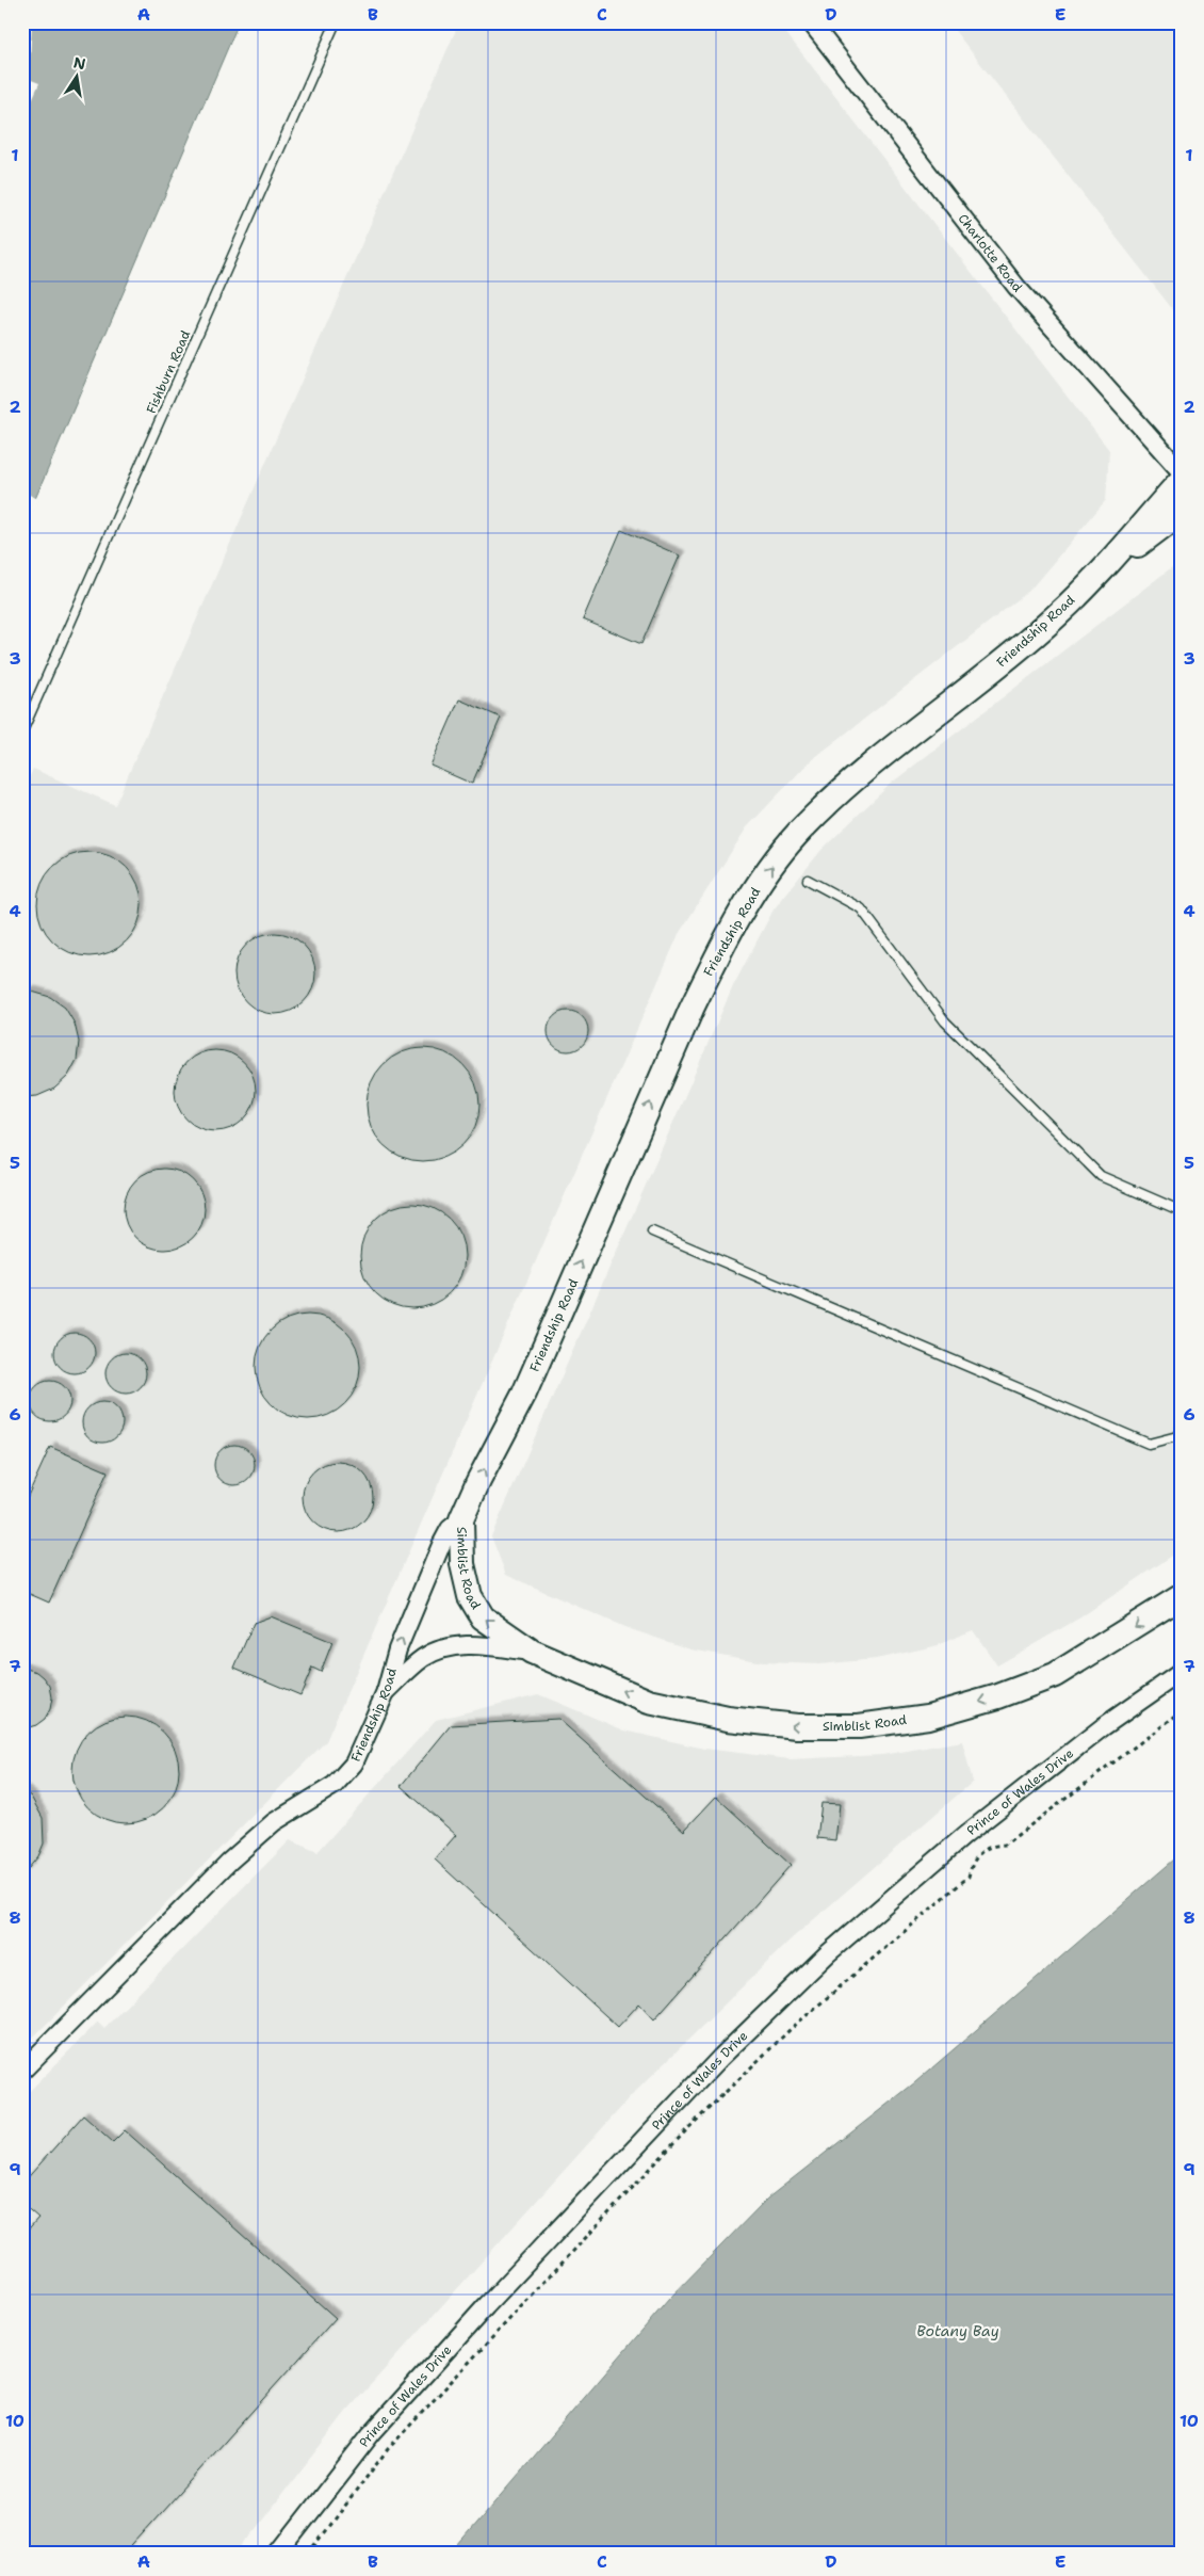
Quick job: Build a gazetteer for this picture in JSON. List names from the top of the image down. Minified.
{"streets":{"street":["Charlotte Road","Friendship Road","Simblist Road","Prince of Wales Drive"],"lane":["Fishburn Road"]},"crossings":[["Friendship Road","Simblist Road"]],"one_way":["Friendship Road","Simblist Road"],"water":["Botany Bay"],"north":"top","grid":{"columns":["A","B","C","D","E"],"rows":["1","2","3","4","5","6","7","8","9","10"]}}
